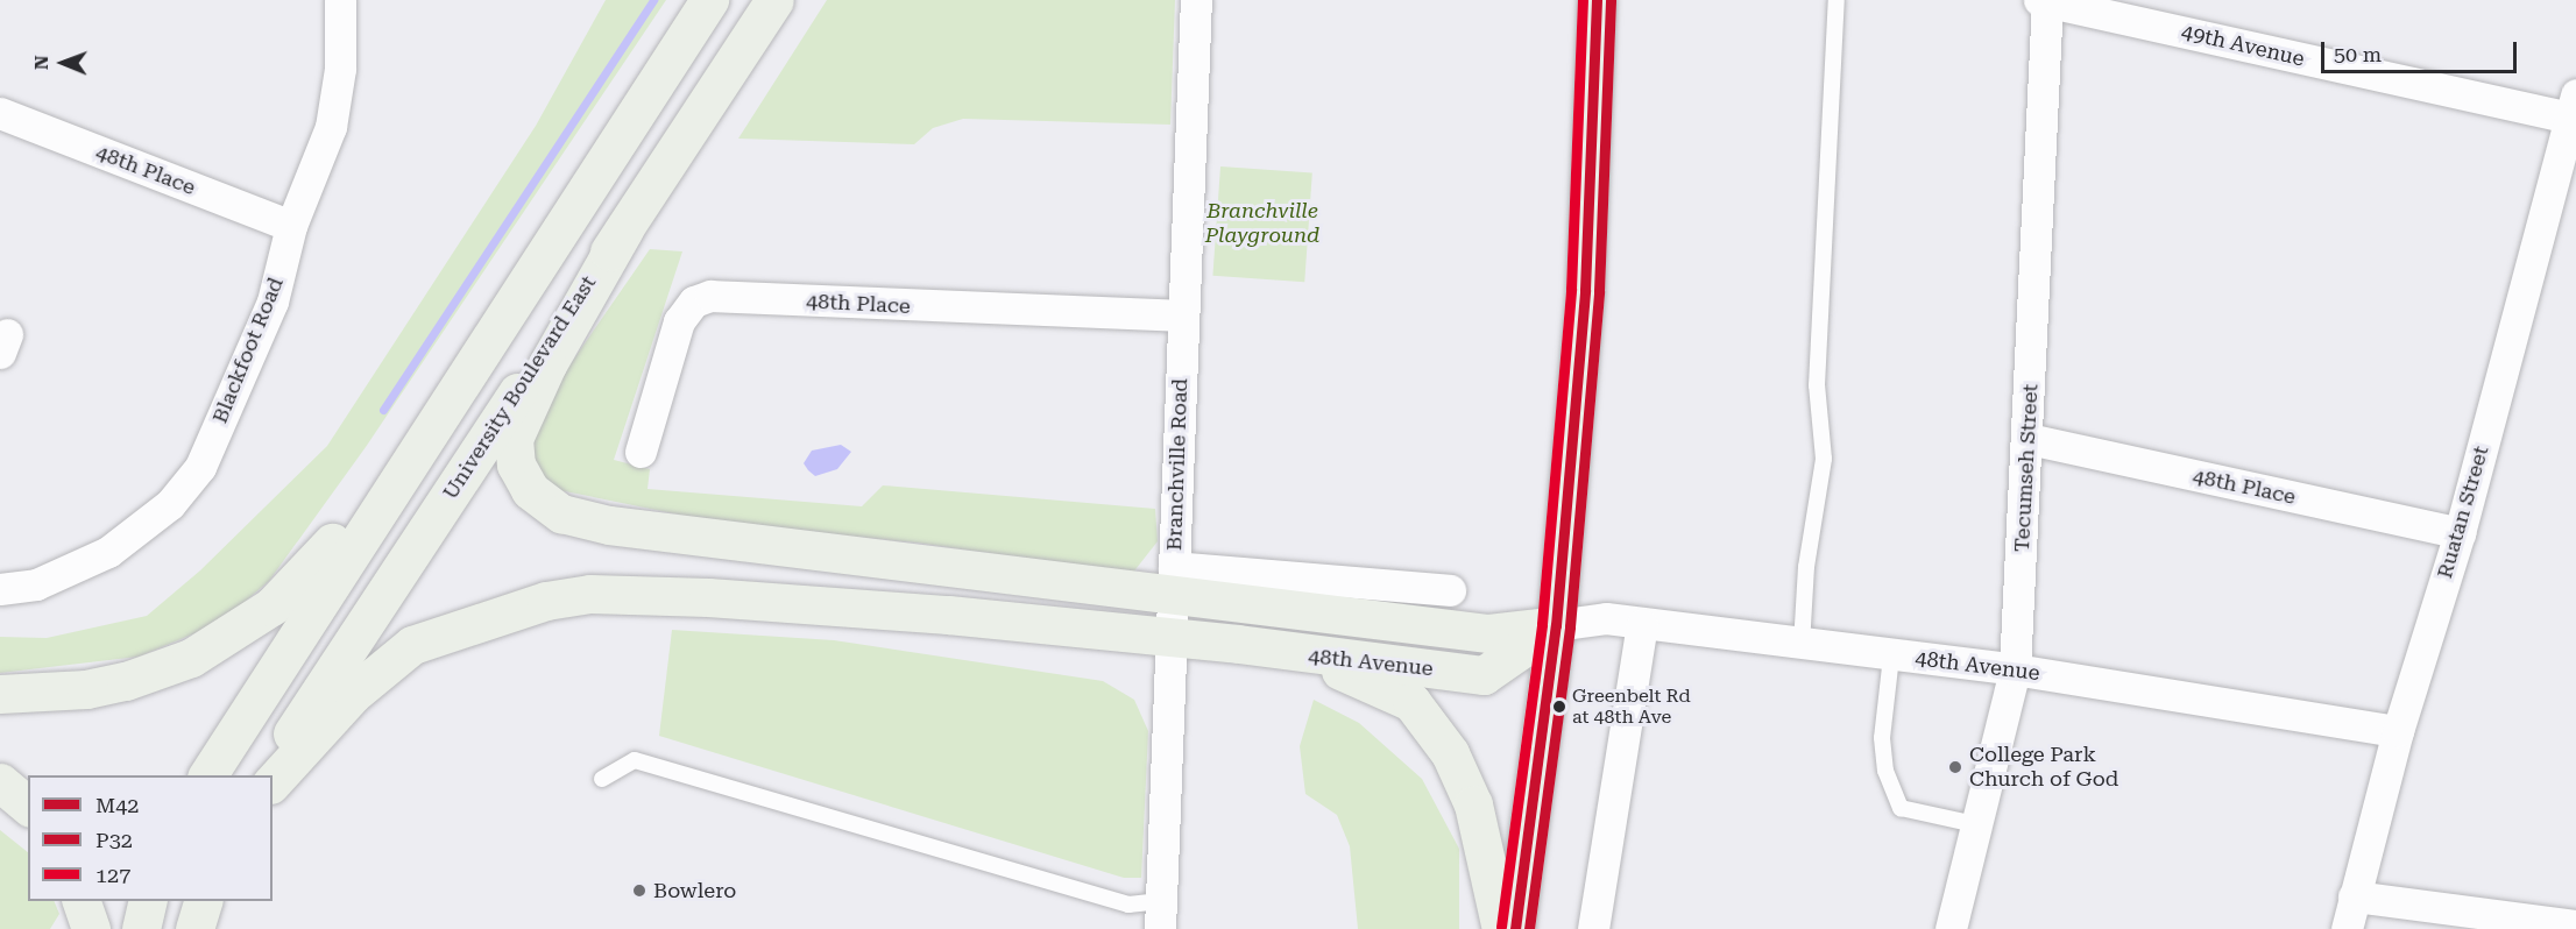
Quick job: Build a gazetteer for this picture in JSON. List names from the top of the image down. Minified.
{"streets":{"main road":["University Boulevard East","48th Avenue"],"street":["49th Avenue","48th Place","Blackfoot Road","Branchville Road","Tecumseh Street","Ruatan Street"]},"crossings":[["49th Avenue","Tecumseh Street"],["49th Avenue","Ruatan Street"],["48th Place","Blackfoot Road"],["48th Place","Branchville Road"],["48th Place","Tecumseh Street"],["48th Place","Ruatan Street"],["University Boulevard East","48th Avenue"],["Branchville Road","48th Avenue"],["Tecumseh Street","48th Avenue"],["Ruatan Street","48th Avenue"]],"parks":["Branchville Playground"],"places":["Greenbelt Rd at 48th Ave","College Park Church of God","Bowlero"],"lines":["transit line M42","transit line P32","transit line 127"],"legend":["M42","P32","127"],"scale_bar":"50 m","north":"left"}
